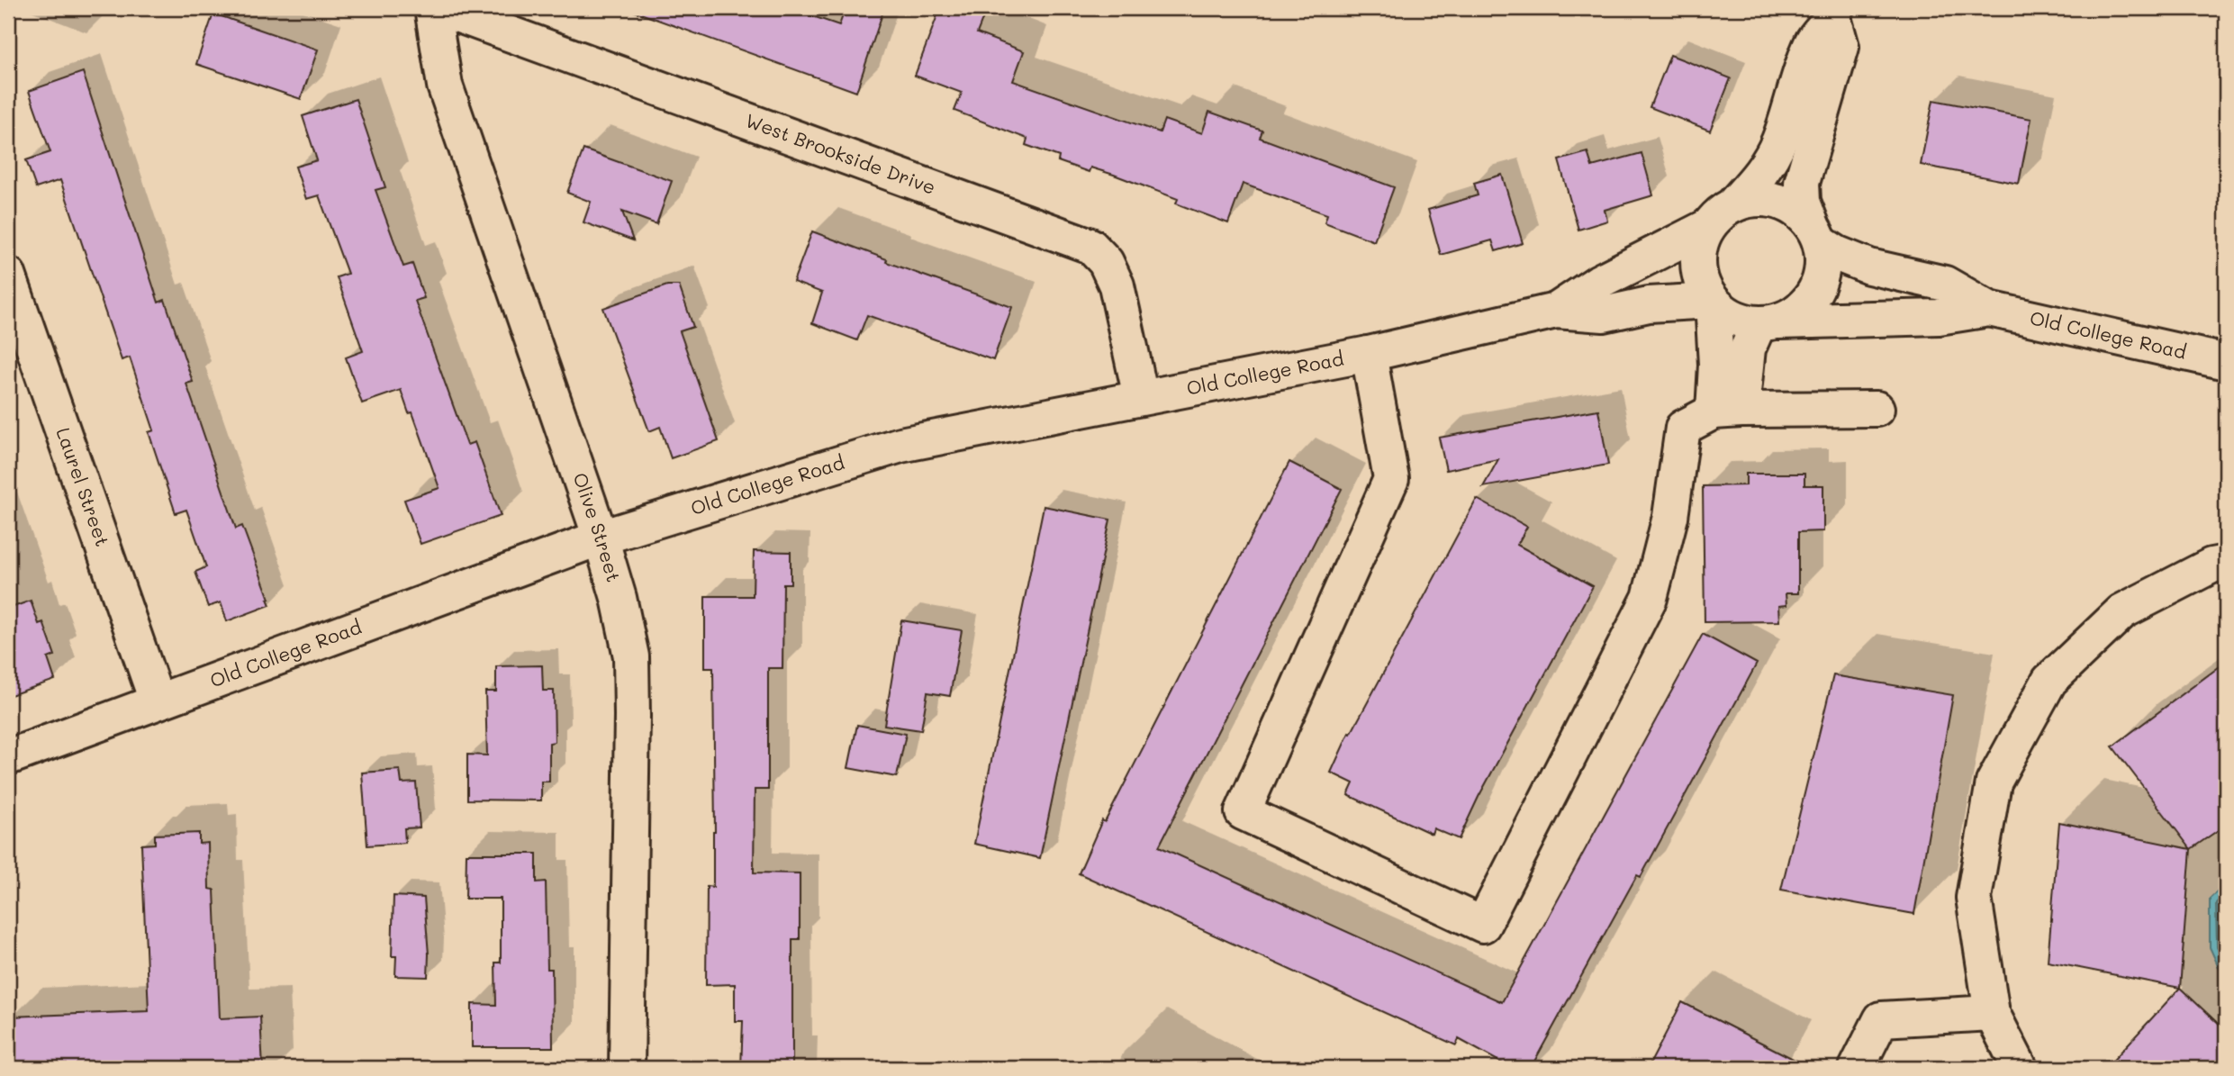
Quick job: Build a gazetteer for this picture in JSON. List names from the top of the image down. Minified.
{"streets":{"street":["West Brookside Drive","Old College Road","Laurel Street","Olive Street"]},"crossings":[["West Brookside Drive","Old College Road"],["Old College Road","Laurel Street"],["Old College Road","Olive Street"]]}
